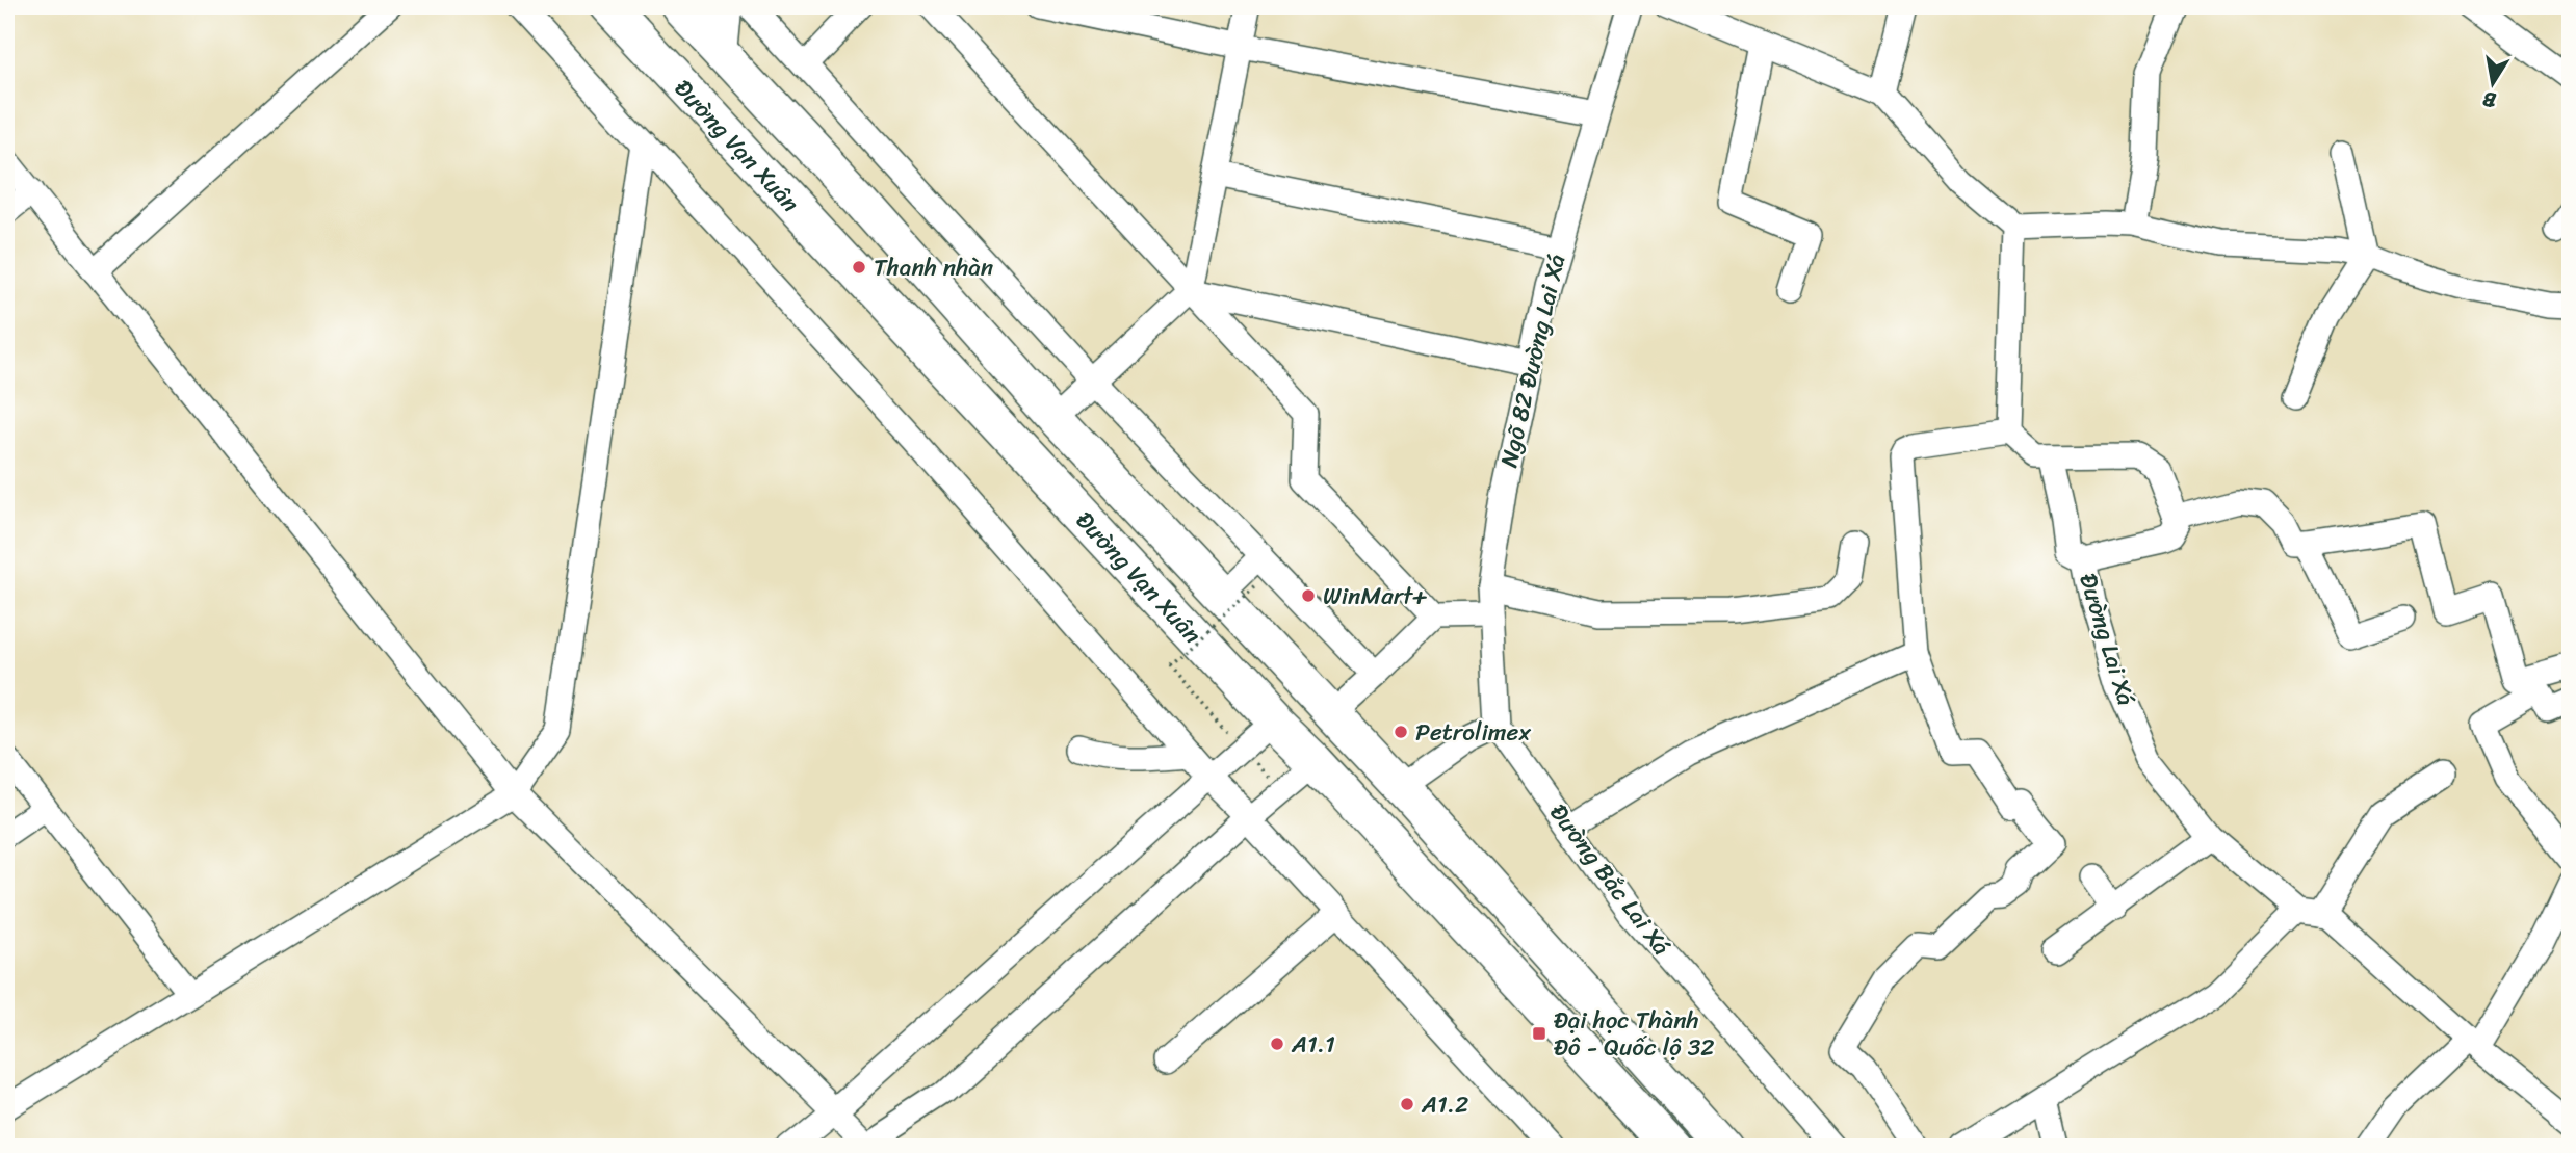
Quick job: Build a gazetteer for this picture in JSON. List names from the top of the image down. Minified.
{"streets":{"highway":["Đường Vạn Xuân"],"street":["Ngõ 82 Đường Lai Xá","Đường Lai Xá","Đường Bắc Lai Xá"]},"crossings":[["Ngõ 82 Đường Lai Xá","Đường Bắc Lai Xá"]],"places":{"other":["Thanh nhàn","WinMart+","Petrolimex","A1.1","A1.2"],"transit":["Đại học Thành Đô - Quốc lộ 32"]},"north":"bottom"}
